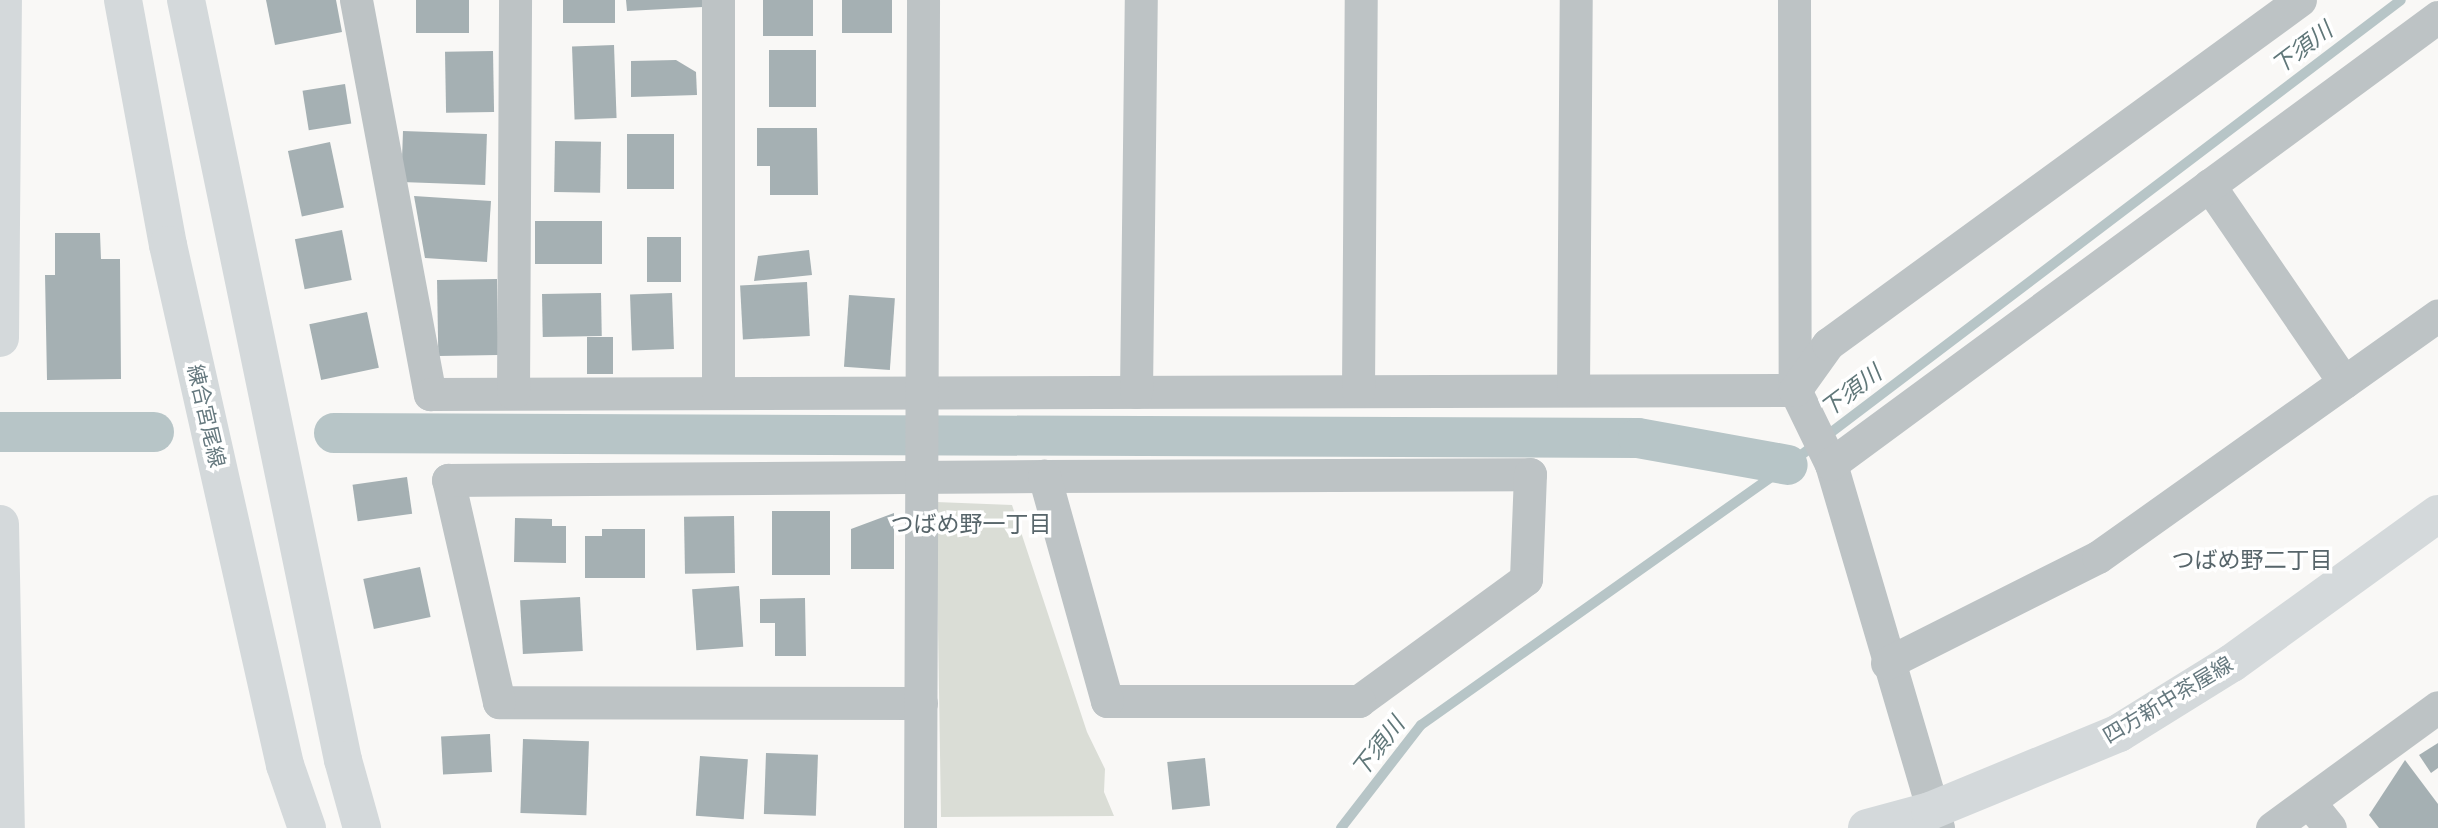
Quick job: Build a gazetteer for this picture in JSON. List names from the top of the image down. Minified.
{"streets":{"main road":["練合宮尾線","四方新中茶屋線"]},"districts":["つばめ野一丁目","つばめ野二丁目"],"water":["下須川"]}
